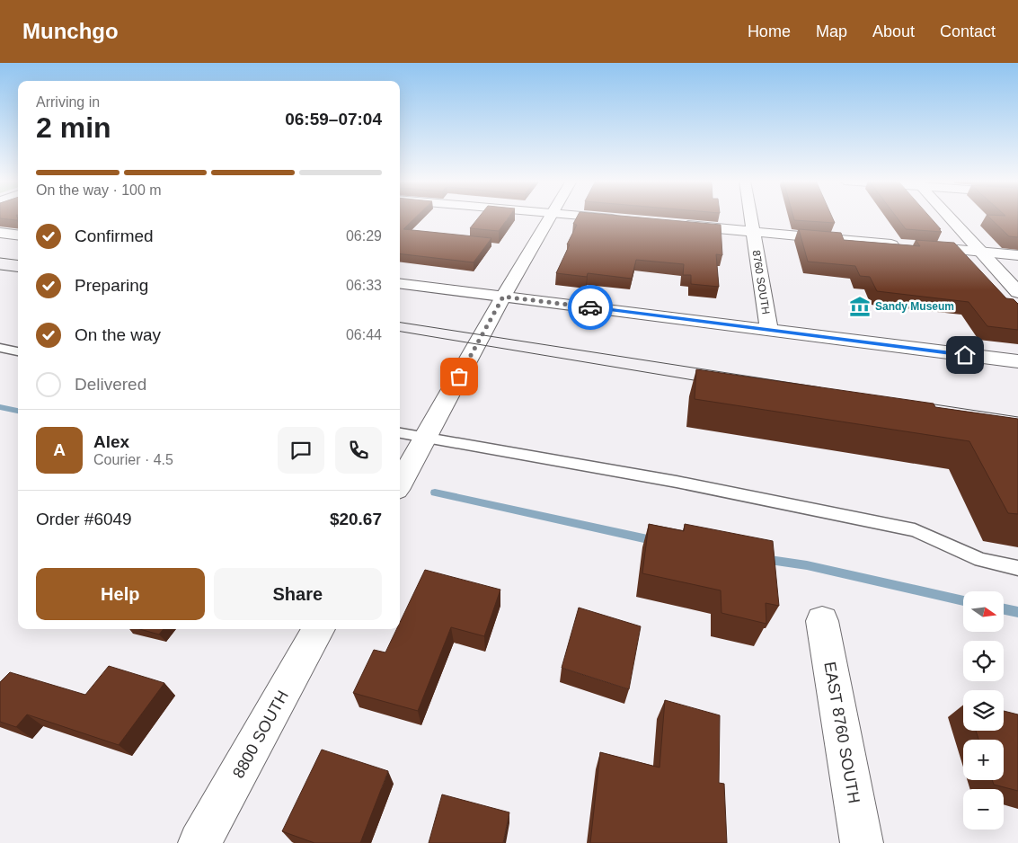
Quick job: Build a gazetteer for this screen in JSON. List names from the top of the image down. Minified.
{"streets":{"street":["8760 SOUTH","EAST 8760 SOUTH","8800 SOUTH"]},"places":{"museum":["Sandy Museum"]},"north":"right","page":{"header":"Munchgo","nav":["Home","Map","About","Contact"],"heading":["2 min","Arriving in","06:59–07:04"],"panel":["Alex","Courier · 4.5","Order #6049","$20.67"],"bar":"On the way · 100 m","list":[["Confirmed","06:29"],["Preparing","06:33"],["On the way","06:44"],"Delivered"],"round":"A","buttons":["Help","Share"],"map_buttons":["+","−"]}}
